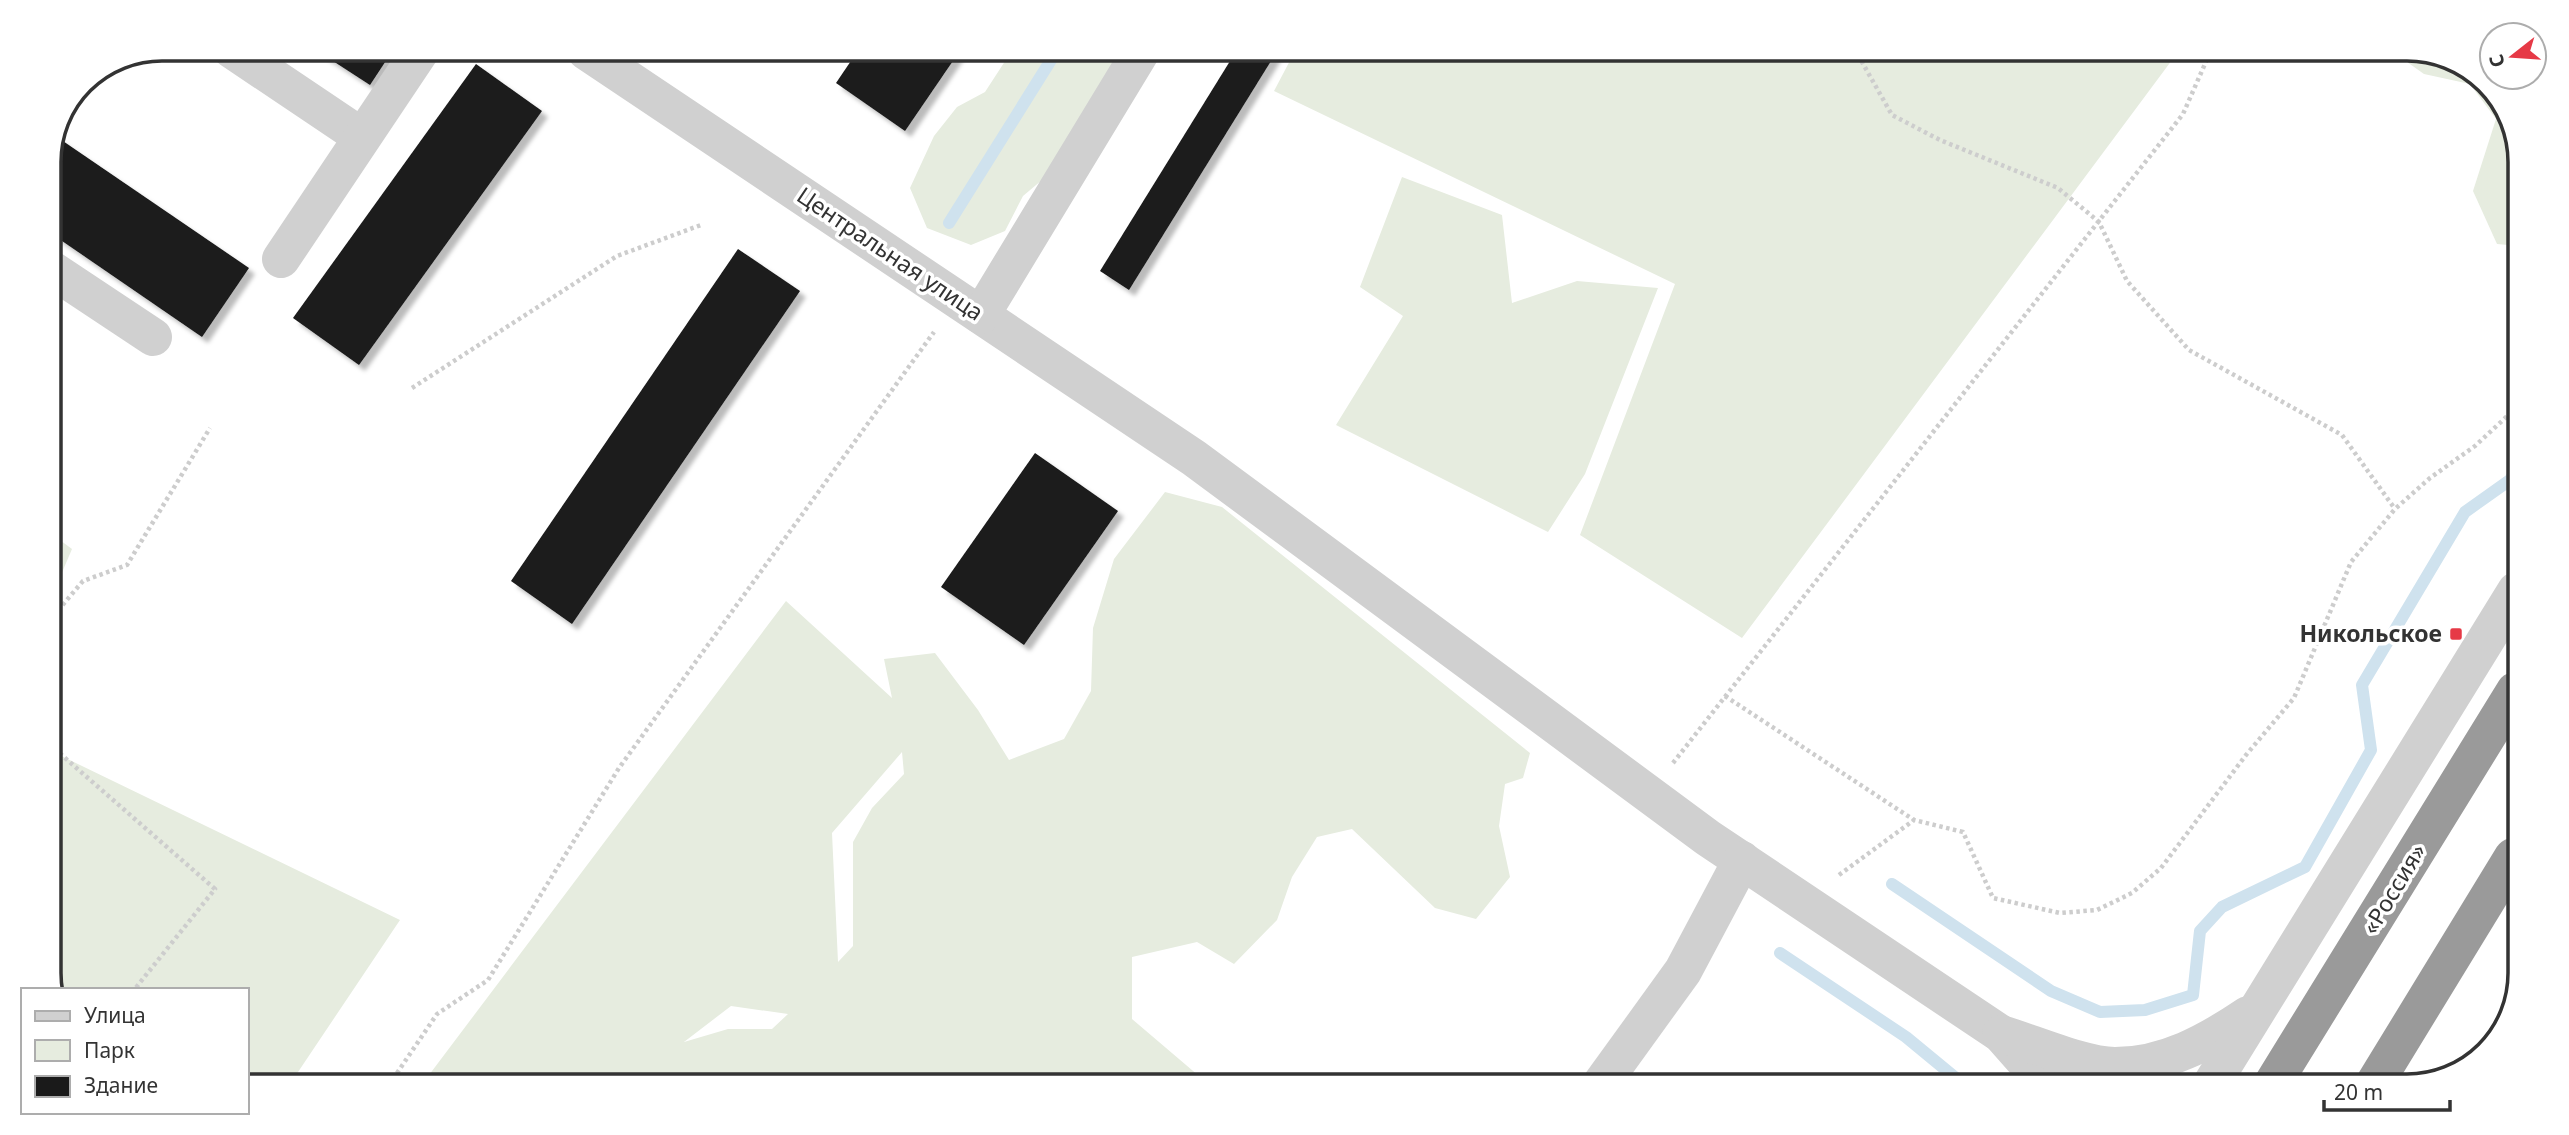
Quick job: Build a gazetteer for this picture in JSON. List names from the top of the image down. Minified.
{"streets":{"highway":["«Россия»"],"street":["Центральная улица"]},"places":{"transit":["Никольское"]},"legend":["Улица","Парк","Здание"],"scale_bar":"20 m","north":"left"}
